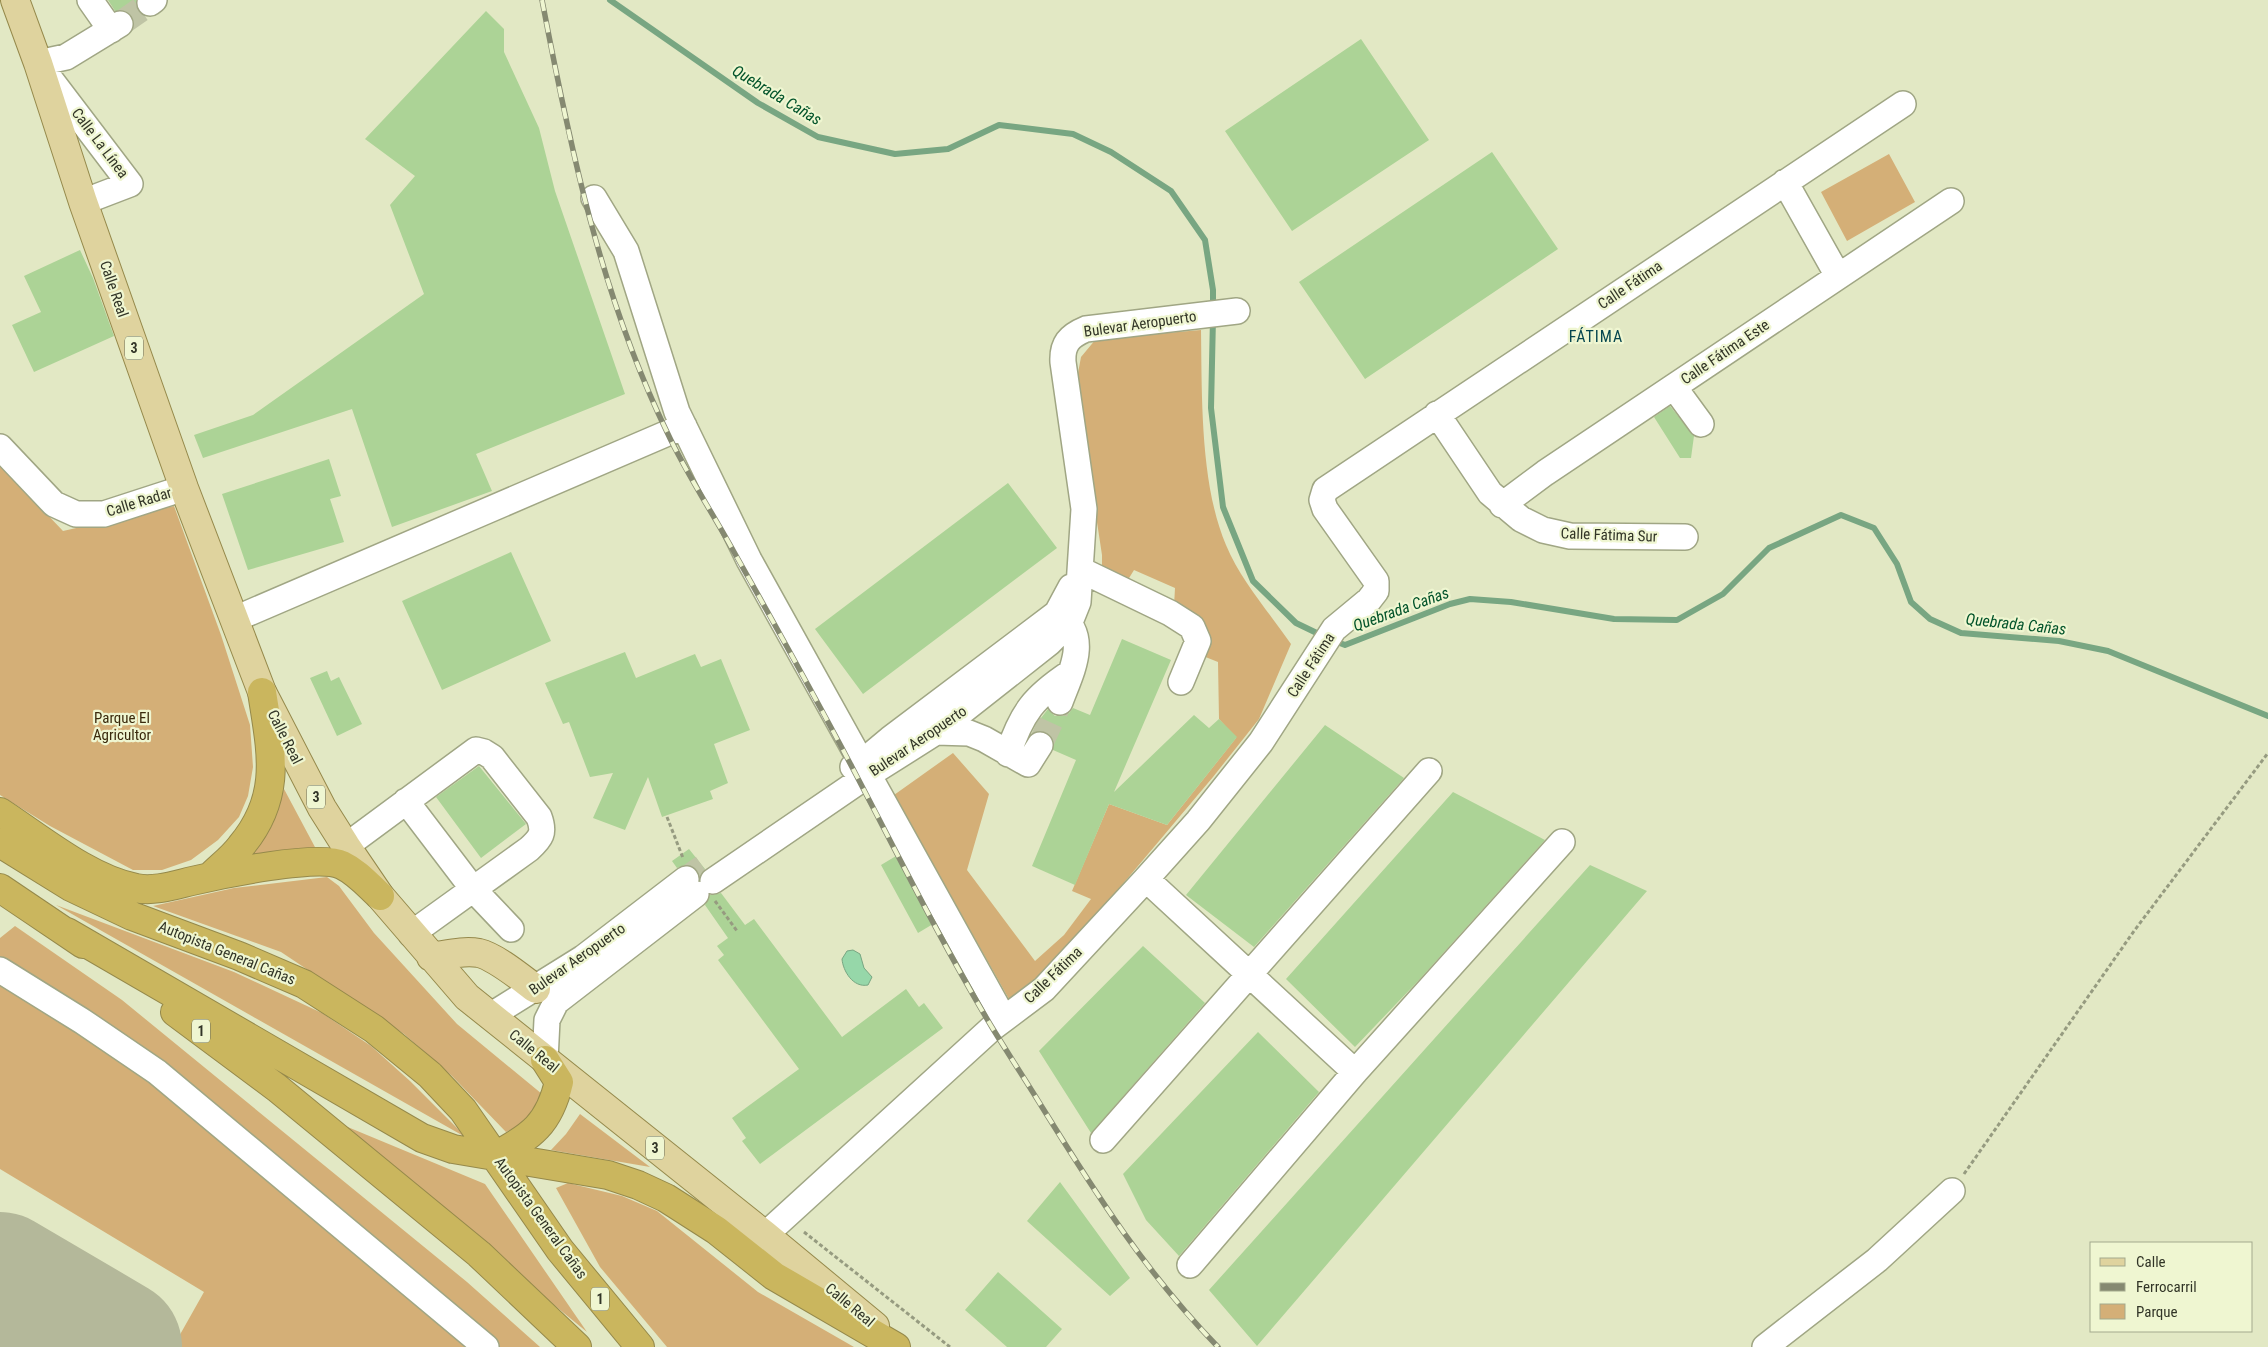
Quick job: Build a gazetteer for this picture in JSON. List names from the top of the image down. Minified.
{"streets":{"highway":["Autopista General Cañas","1"],"main road":["Calle Real","3"],"street":["Calle La Línea","Calle Fátima","Bulevar Aeropuerto","Calle Fátima Este","Calle Radar","Calle Fátima Sur"]},"crossings":[["Calle La Línea","Calle Real"],["Calle Fátima","Calle Real"],["Calle Fátima","Calle Fátima Sur"],["Calle Real","Bulevar Aeropuerto"],["Calle Real","Calle Radar"],["Calle Fátima Este","Calle Fátima Sur"]],"districts":["FÁTIMA"],"water":["Quebrada Cañas"],"parks":["Parque El Agricultor"],"legend":["Calle","Ferrocarril","Parque"]}
